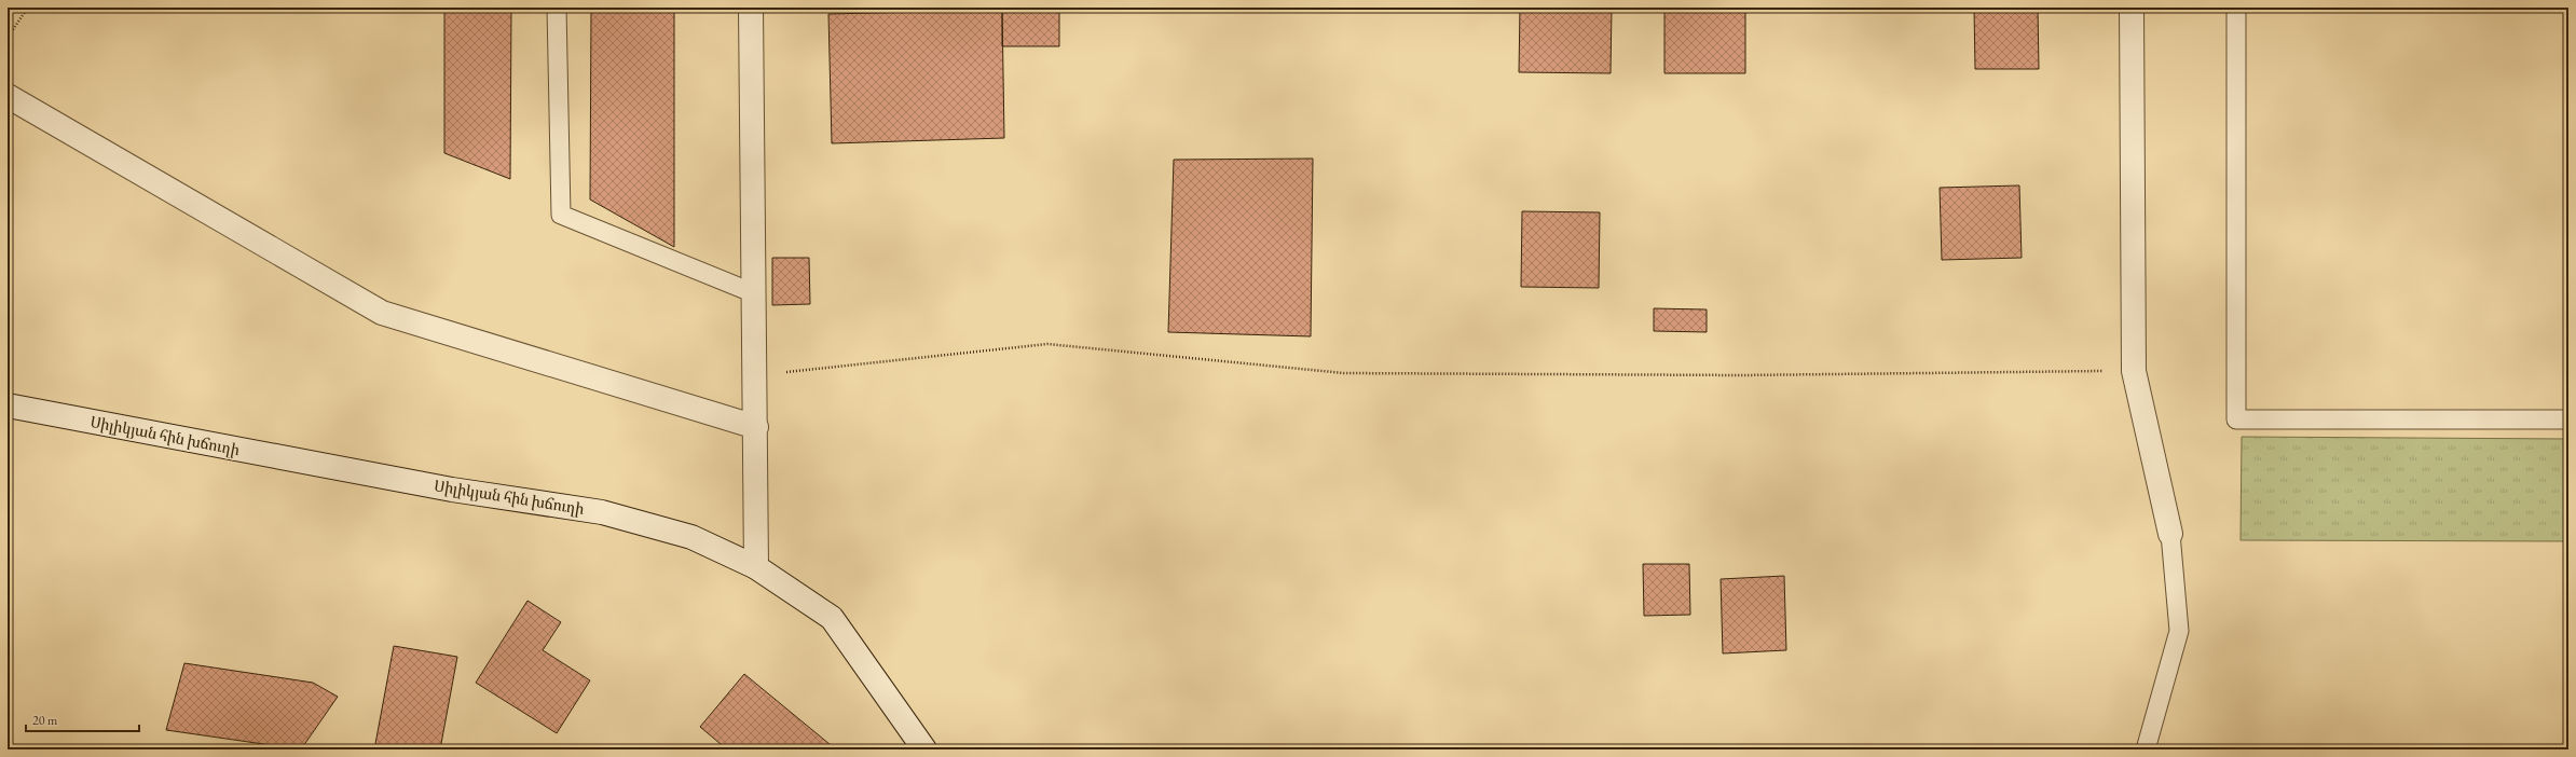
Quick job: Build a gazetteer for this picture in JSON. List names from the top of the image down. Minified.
{"streets":{"street":["Սիլիկյան հին խճուղի"]},"scale_bar":"20 m"}
